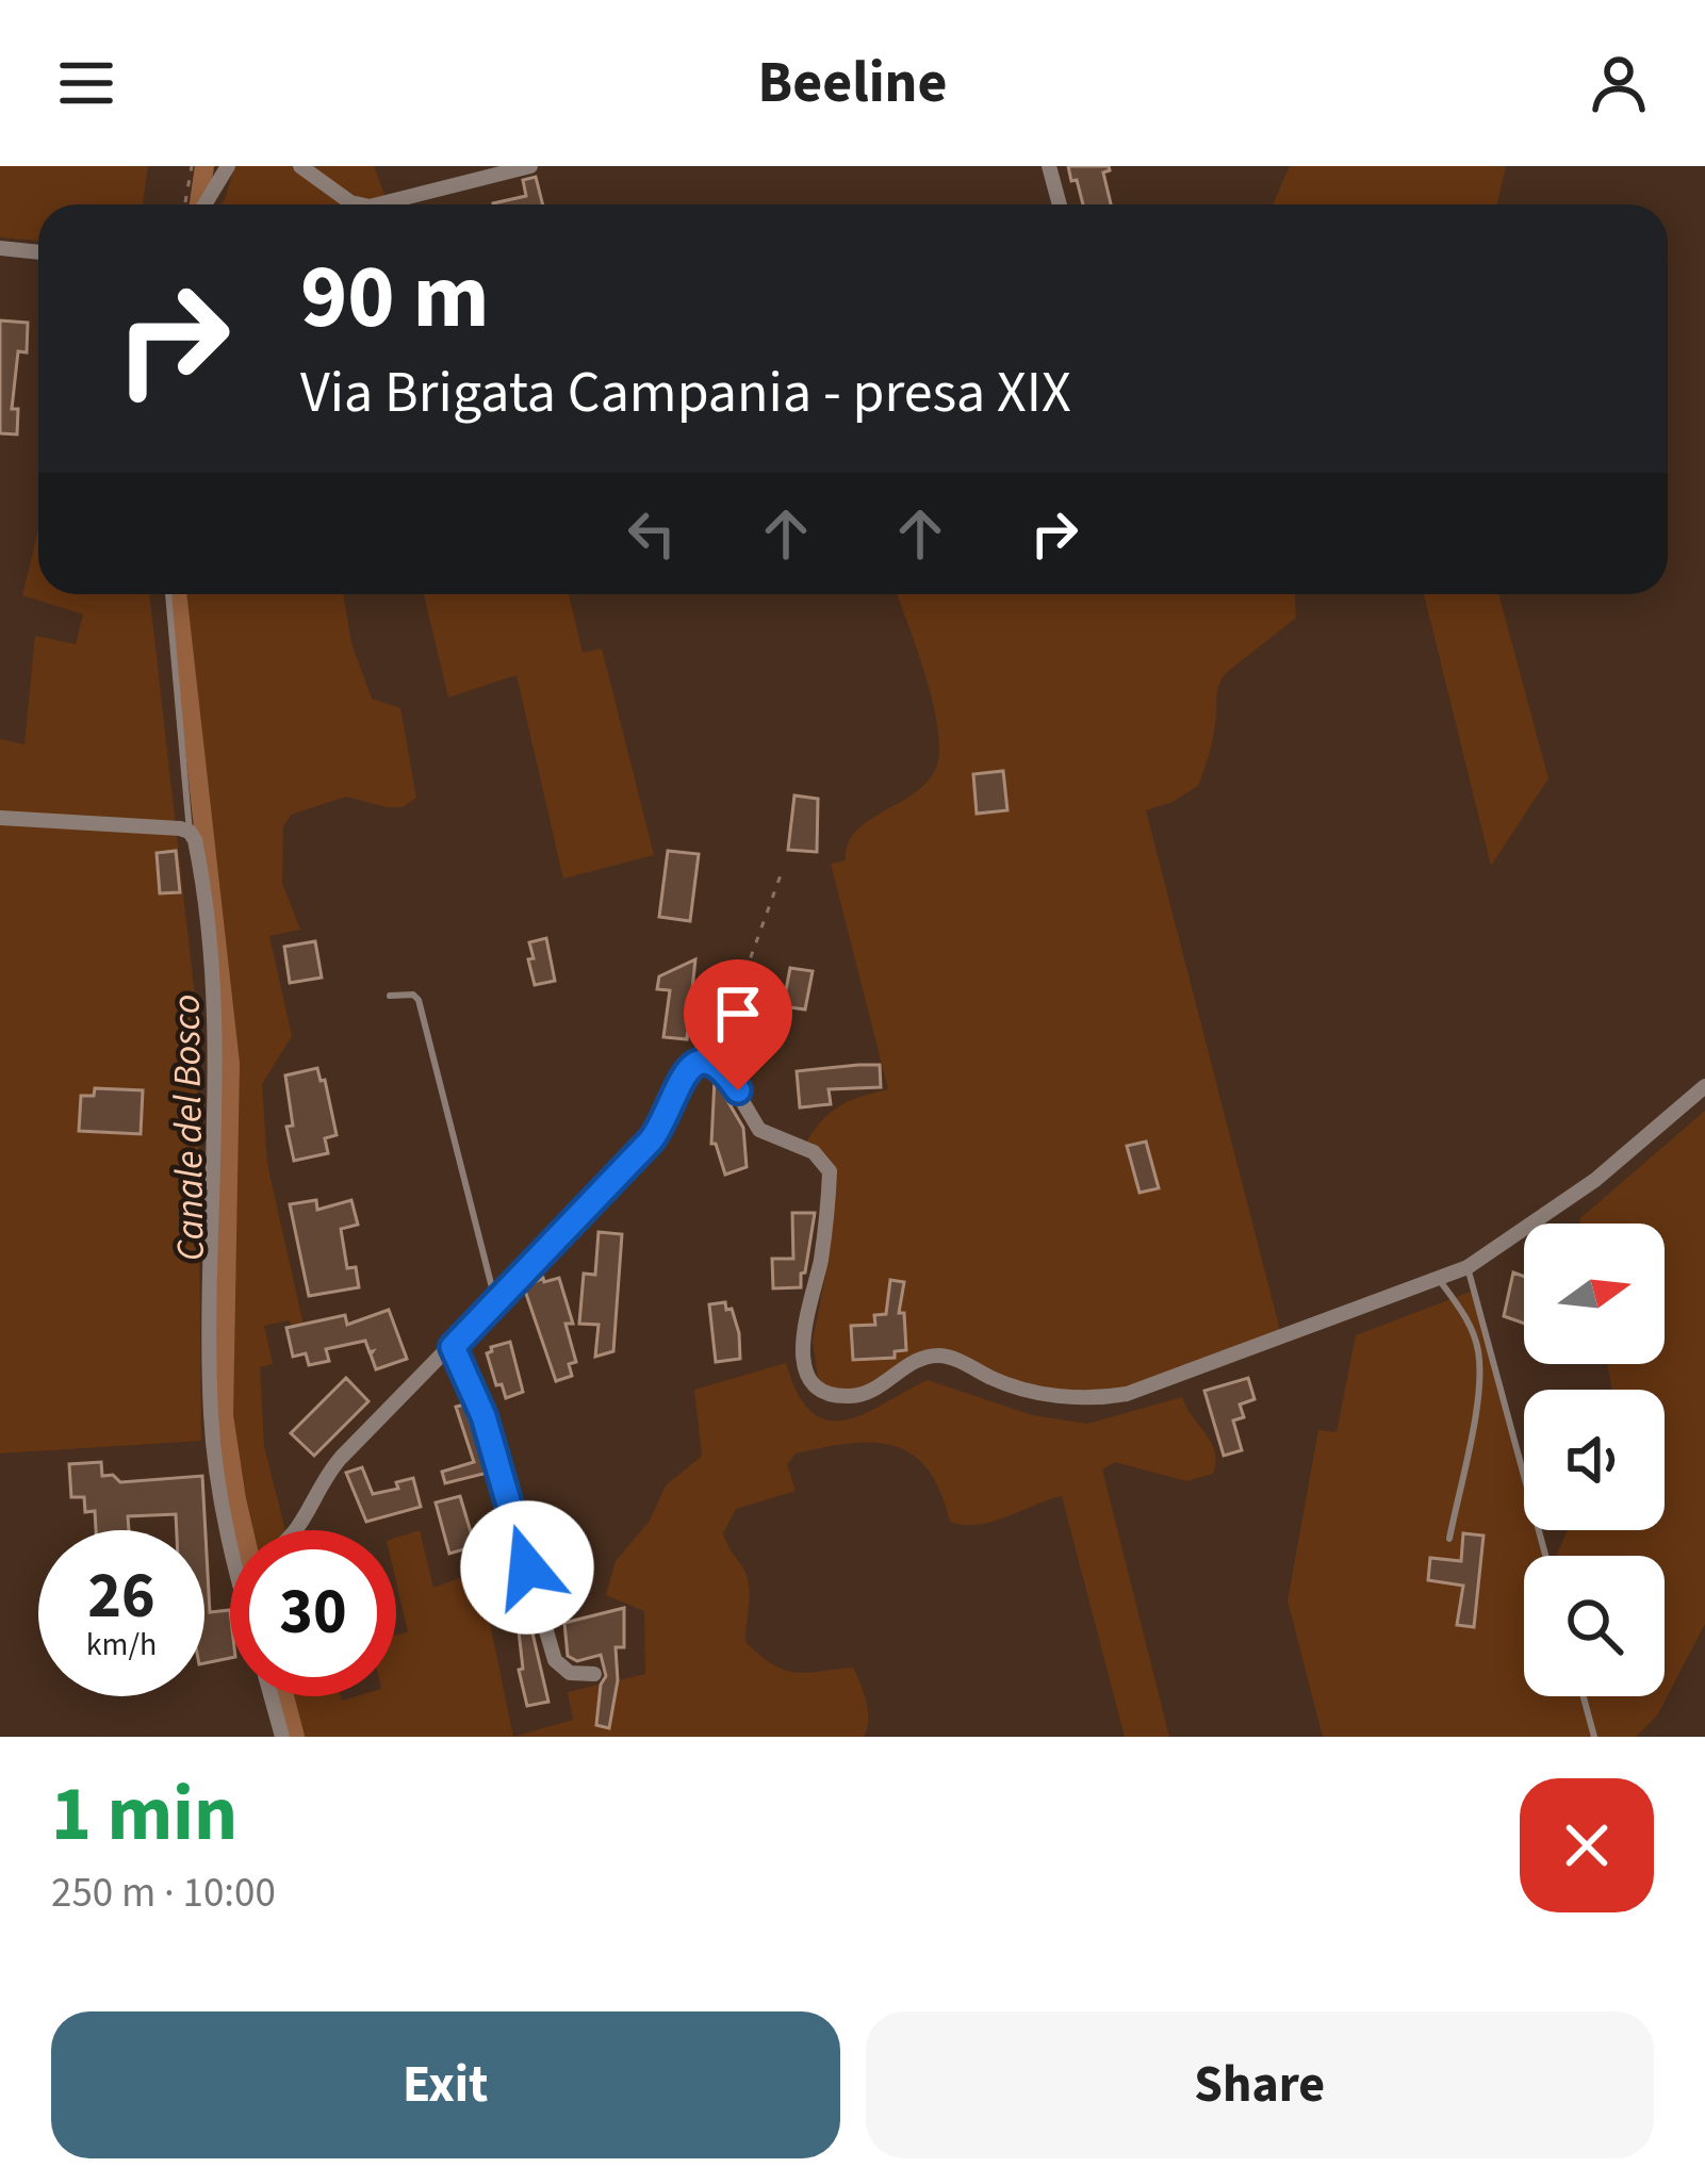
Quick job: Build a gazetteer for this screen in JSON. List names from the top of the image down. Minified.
{"water":["Canale del Bosco"],"north":"right","page":{"header":"Beeline","turn":["90 m","Via Brigata Campania - presa XIX"],"speed":"26 km/h","limit":"30","heading":["1 min","250 m · 10:00"],"buttons":["Exit","Share"]}}
